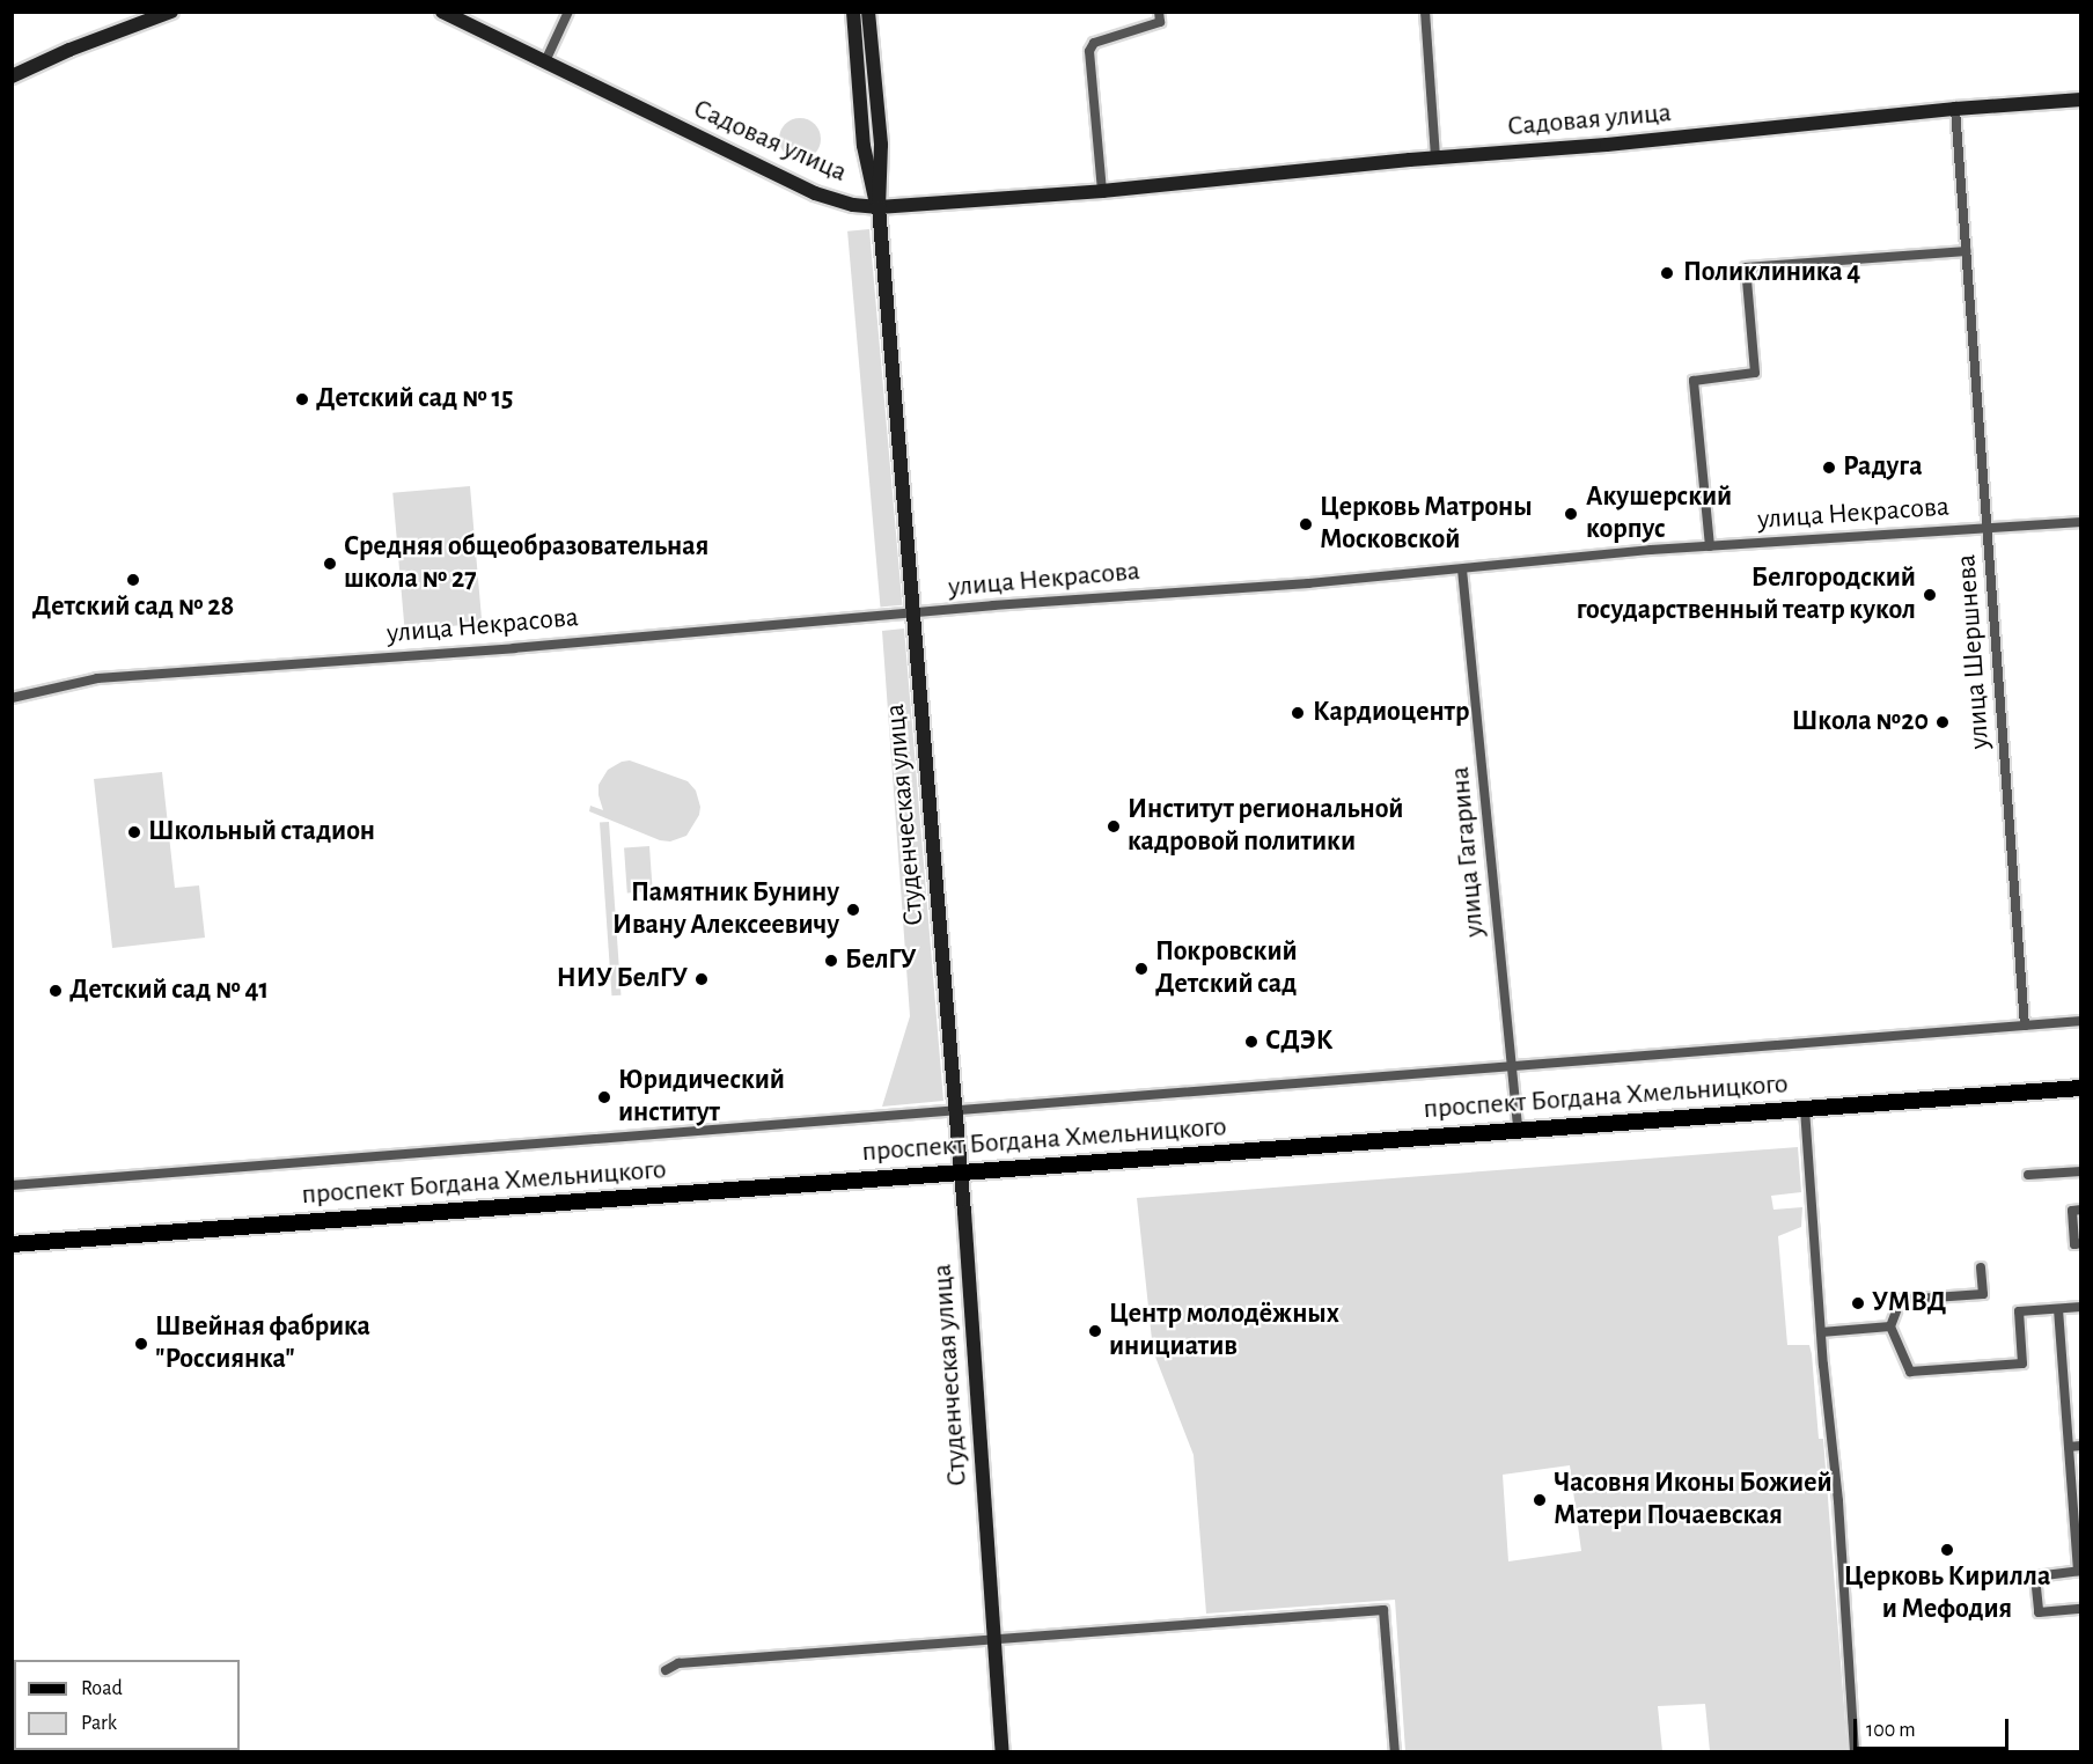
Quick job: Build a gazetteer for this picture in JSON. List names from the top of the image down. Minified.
{"streets":{"main road":["Садовая улица","Студенческая улица","проспект Богдана Хмельницкого"],"street":["улица Некрасова","улица Шершнева","улица Гагарина"]},"crossings":[["Садовая улица","улица Шершнева"],["Садовая улица","Студенческая улица"],["улица Некрасова","улица Шершнева"],["улица Некрасова","Студенческая улица"],["улица Некрасова","улица Гагарина"],["Студенческая улица","проспект Богдана Хмельницкого"],["улица Гагарина","проспект Богдана Хмельницкого"]],"places":["Поликлиника 4","Детский сад № 15","Радуга","Акушерский корпус","Церковь Матроны Московской","Средняя общеобразовательная школа № 27","Детский сад № 28","Белгородский государственный театр кукол","Кардиоцентр","Школа №20","Институт региональной кадровой политики","Школьный стадион","Памятник Бунину Ивану Алексеевичу","БелГУ","Покровский Детский сад","НИУ БелГУ","Детский сад № 41","СДЭК","Юридический институт","УМВД","Центр молодёжных инициатив","Швейная фабрика \"Россиянка\"","Часовня Иконы Божией Матери Почаевская","Церковь Кирилла и Мефодия"],"legend":["Road","Park"],"scale_bar":"100 m"}
